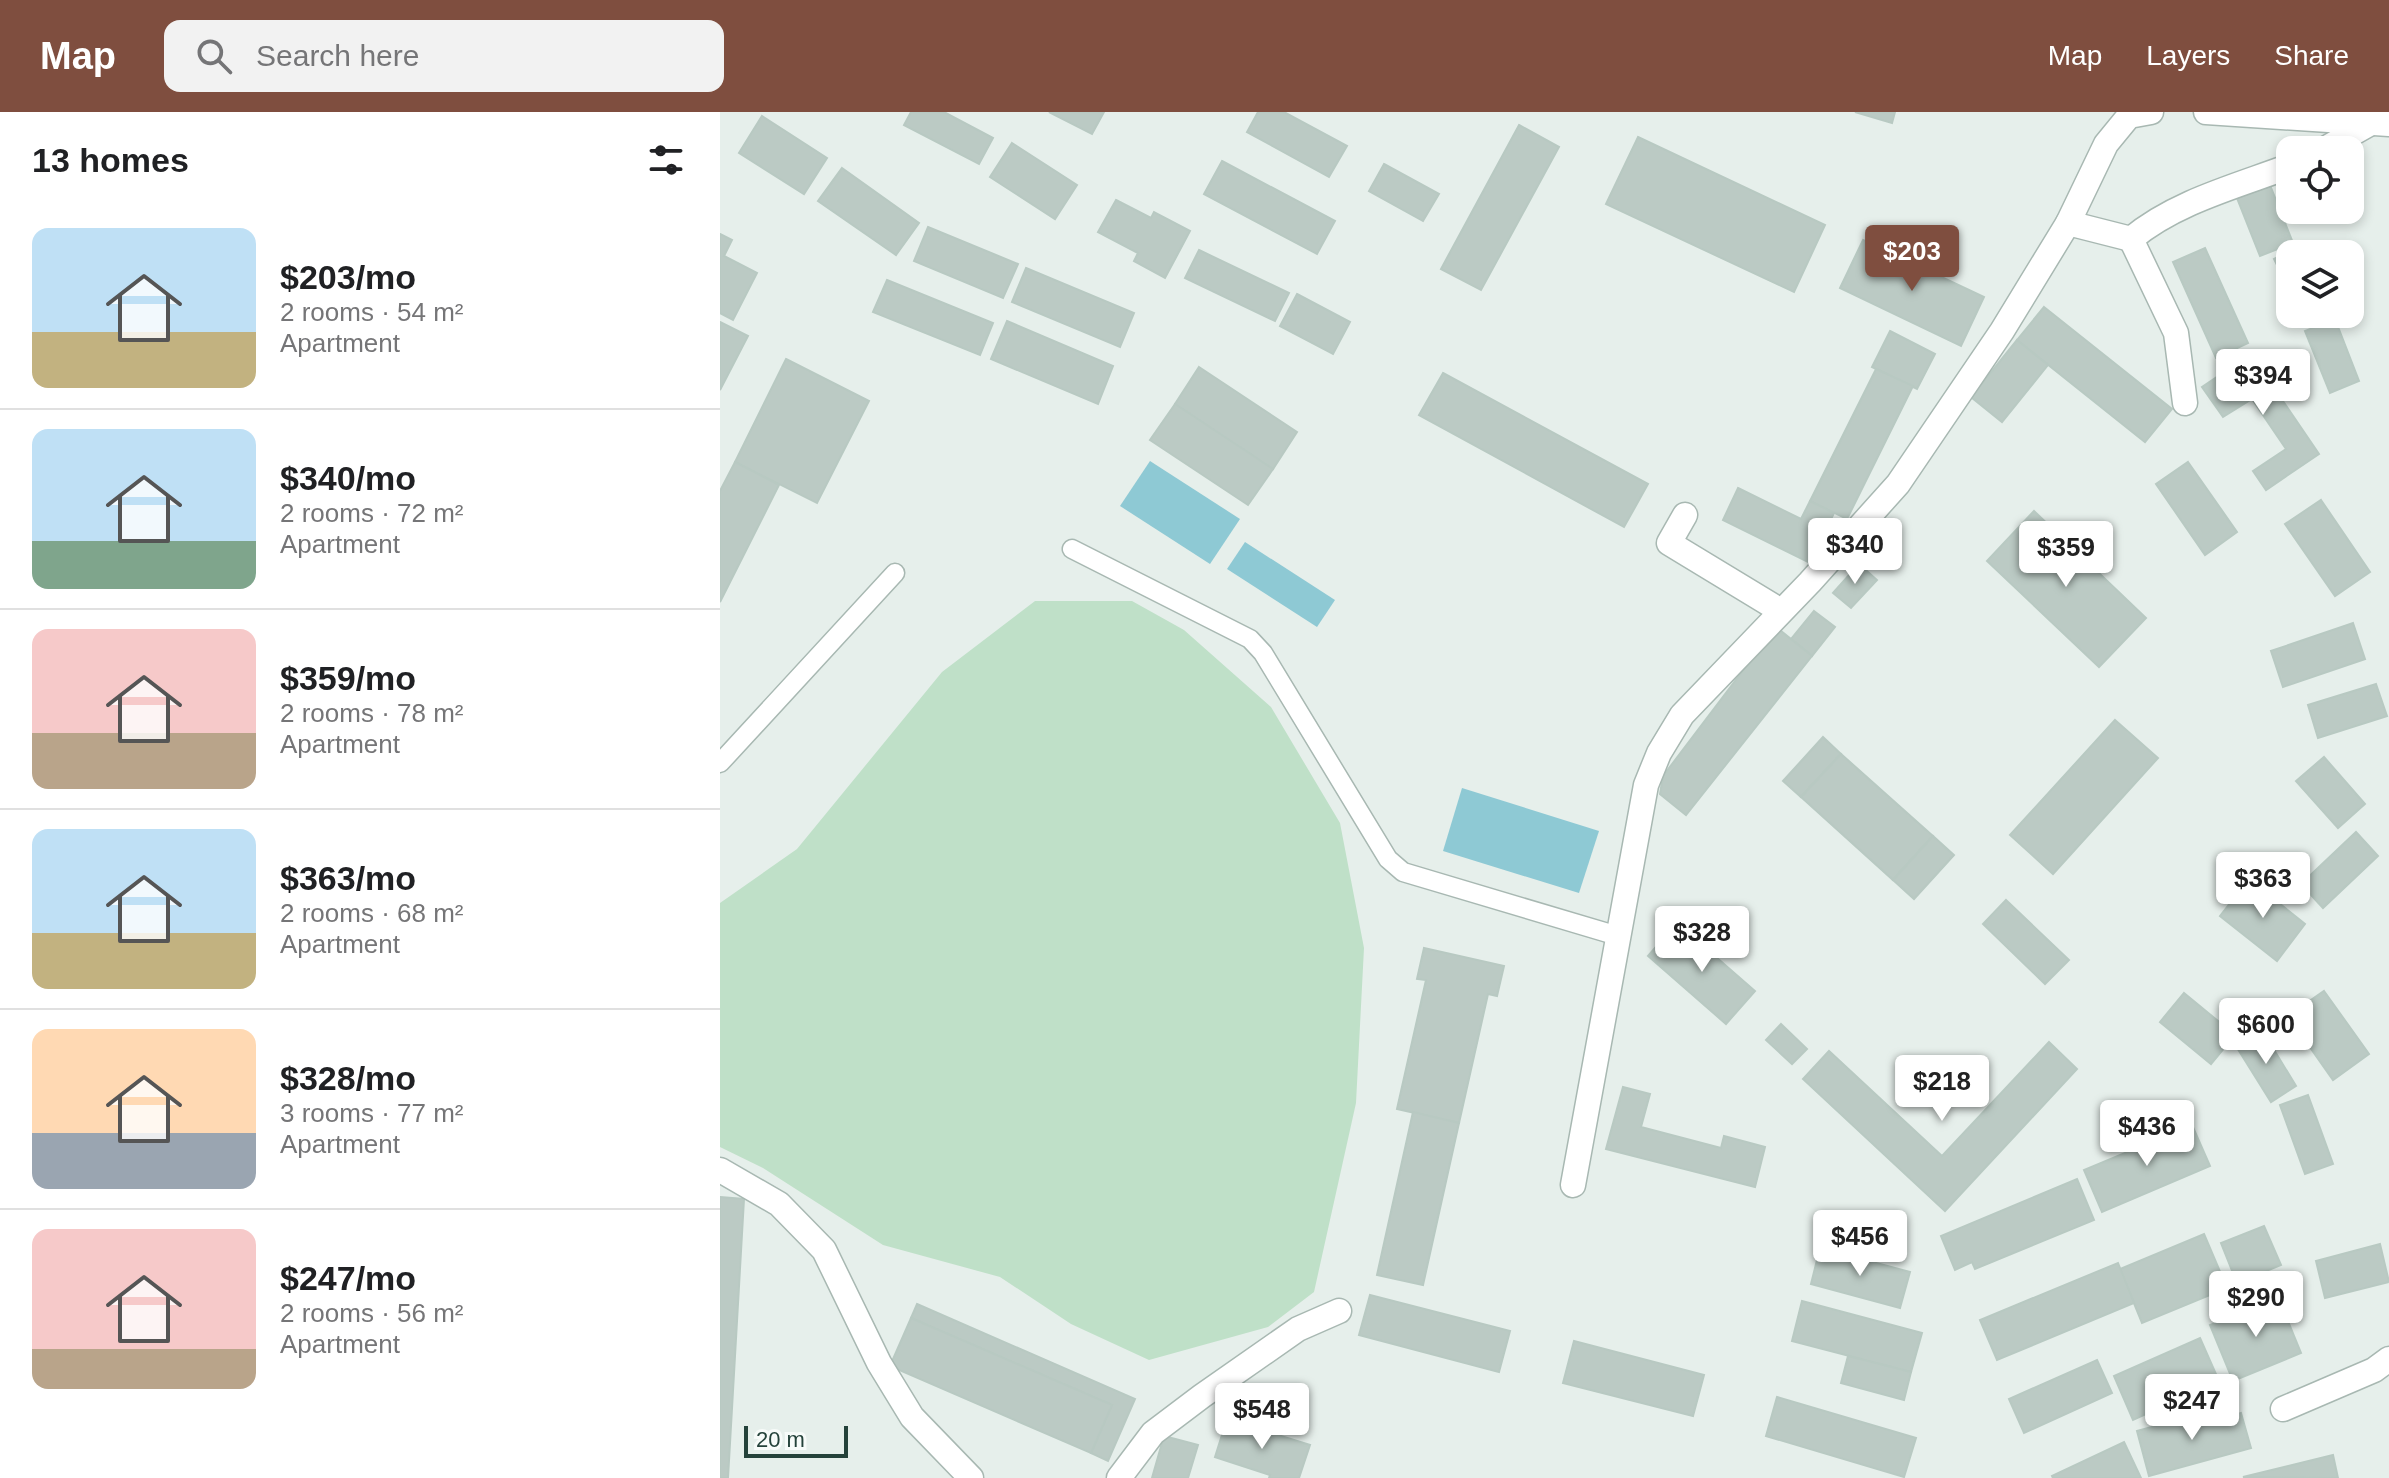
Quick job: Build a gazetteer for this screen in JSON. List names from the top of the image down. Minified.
{"scale_bar":"20 m","page":{"header":"Map","search":"Search here","nav":["Map","Layers","Share"],"heading":"13 homes","list":[{"name":"$203/mo","note":"2 rooms · 54 m² · Apartment"},{"name":"$340/mo","note":"2 rooms · 72 m² · Apartment"},{"name":"$359/mo","note":"2 rooms · 78 m² · Apartment"},{"name":"$363/mo","note":"2 rooms · 68 m² · Apartment"},{"name":"$328/mo","note":"3 rooms · 77 m² · Apartment"},{"name":"$247/mo","note":"2 rooms · 56 m² · Apartment"}],"price":["$203","$394","$340","$359","$363","$328","$600","$218","$436","$456","$290","$247","$548"],"scale":"20 m"}}
